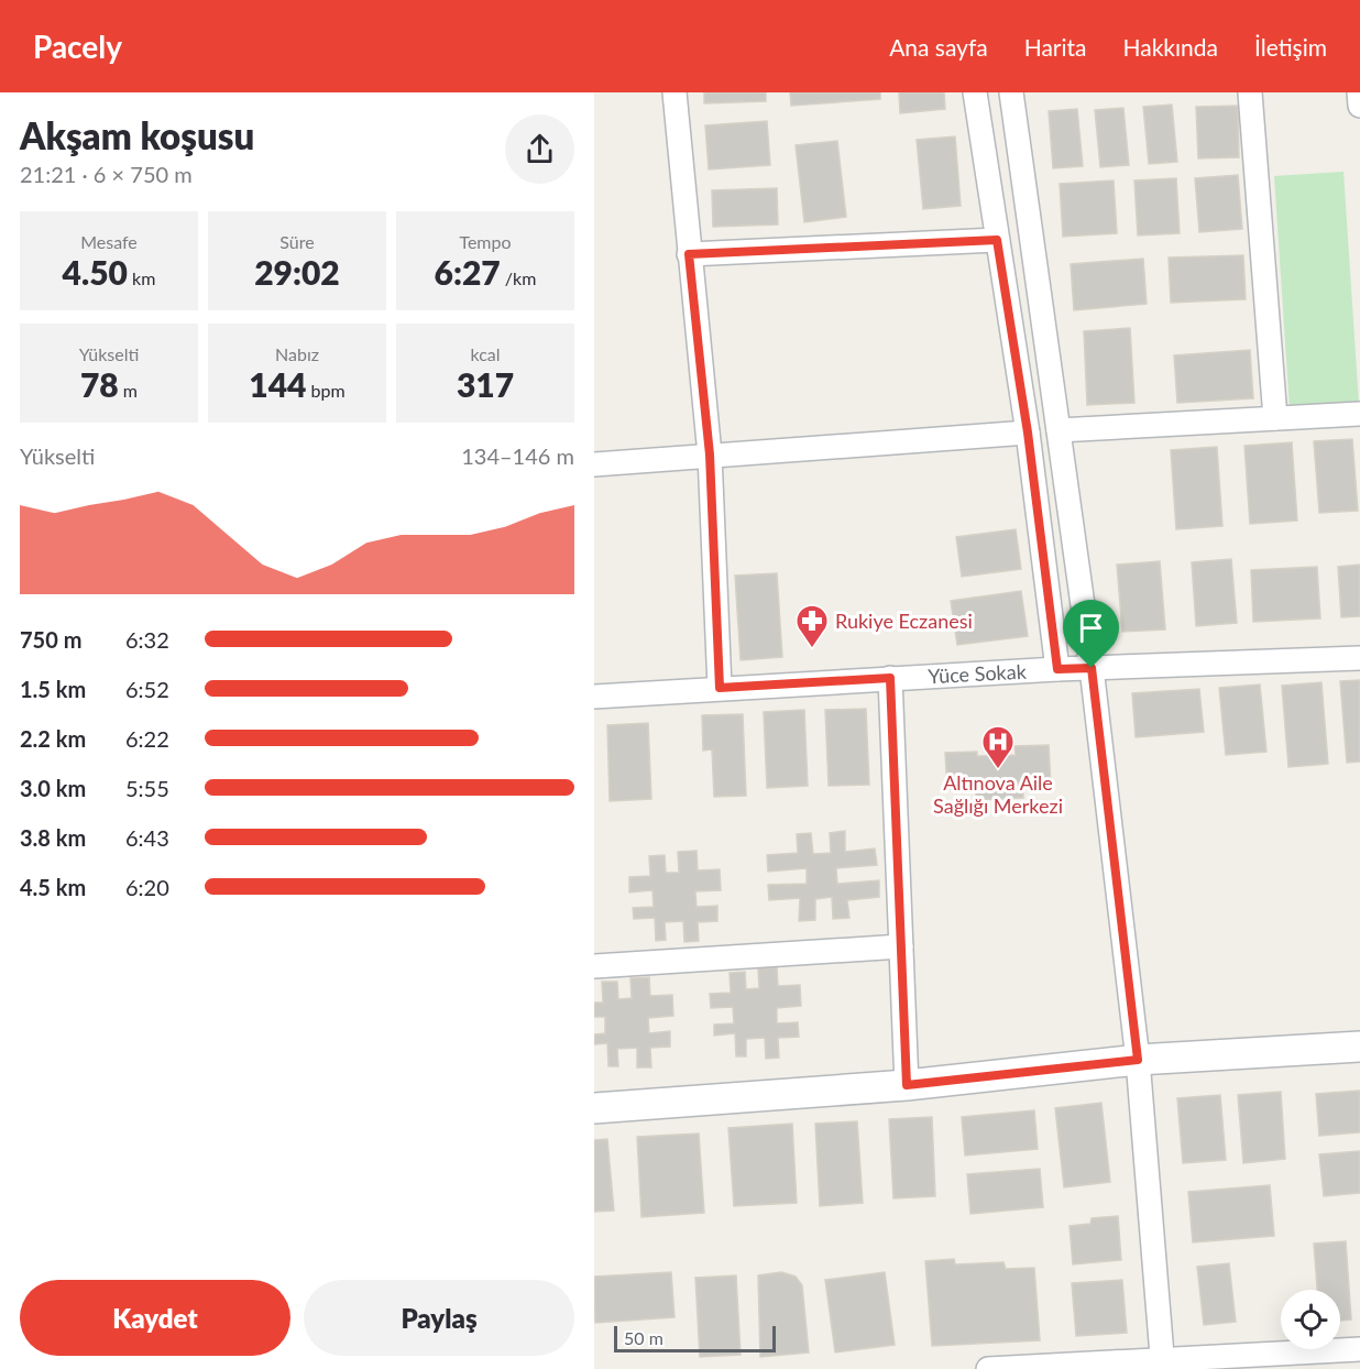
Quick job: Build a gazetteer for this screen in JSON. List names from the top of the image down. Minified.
{"streets":{"street":["Yüce Sokak"]},"places":{"pharmacy":["Rukiye Eczanesi"],"hospital":["Altınova Aile Sağlığı Merkezi"]},"scale_bar":"50 m","page":{"header":"Pacely","nav":["Ana sayfa","Harita","Hakkında","İletişim"],"heading":["Akşam koşusu","21:21 · 6 × 750 m"],"stats":[["Mesafe","4.50 km"],["Süre","29:02"],["Tempo","6:27 /km"],["Yükselti","78 m"],["Nabız","144 bpm"],["kcal","317"]],"chart":["Yükselti","134–146 m"],"list":[{"name":"750 m","note":"6:32"},{"name":"1.5 km","note":"6:52"},{"name":"2.2 km","note":"6:22"},{"name":"3.0 km","note":"5:55"},{"name":"3.8 km","note":"6:43"},{"name":"4.5 km","note":"6:20"}],"buttons":["Kaydet","Paylaş"],"scale":"50 m"}}
